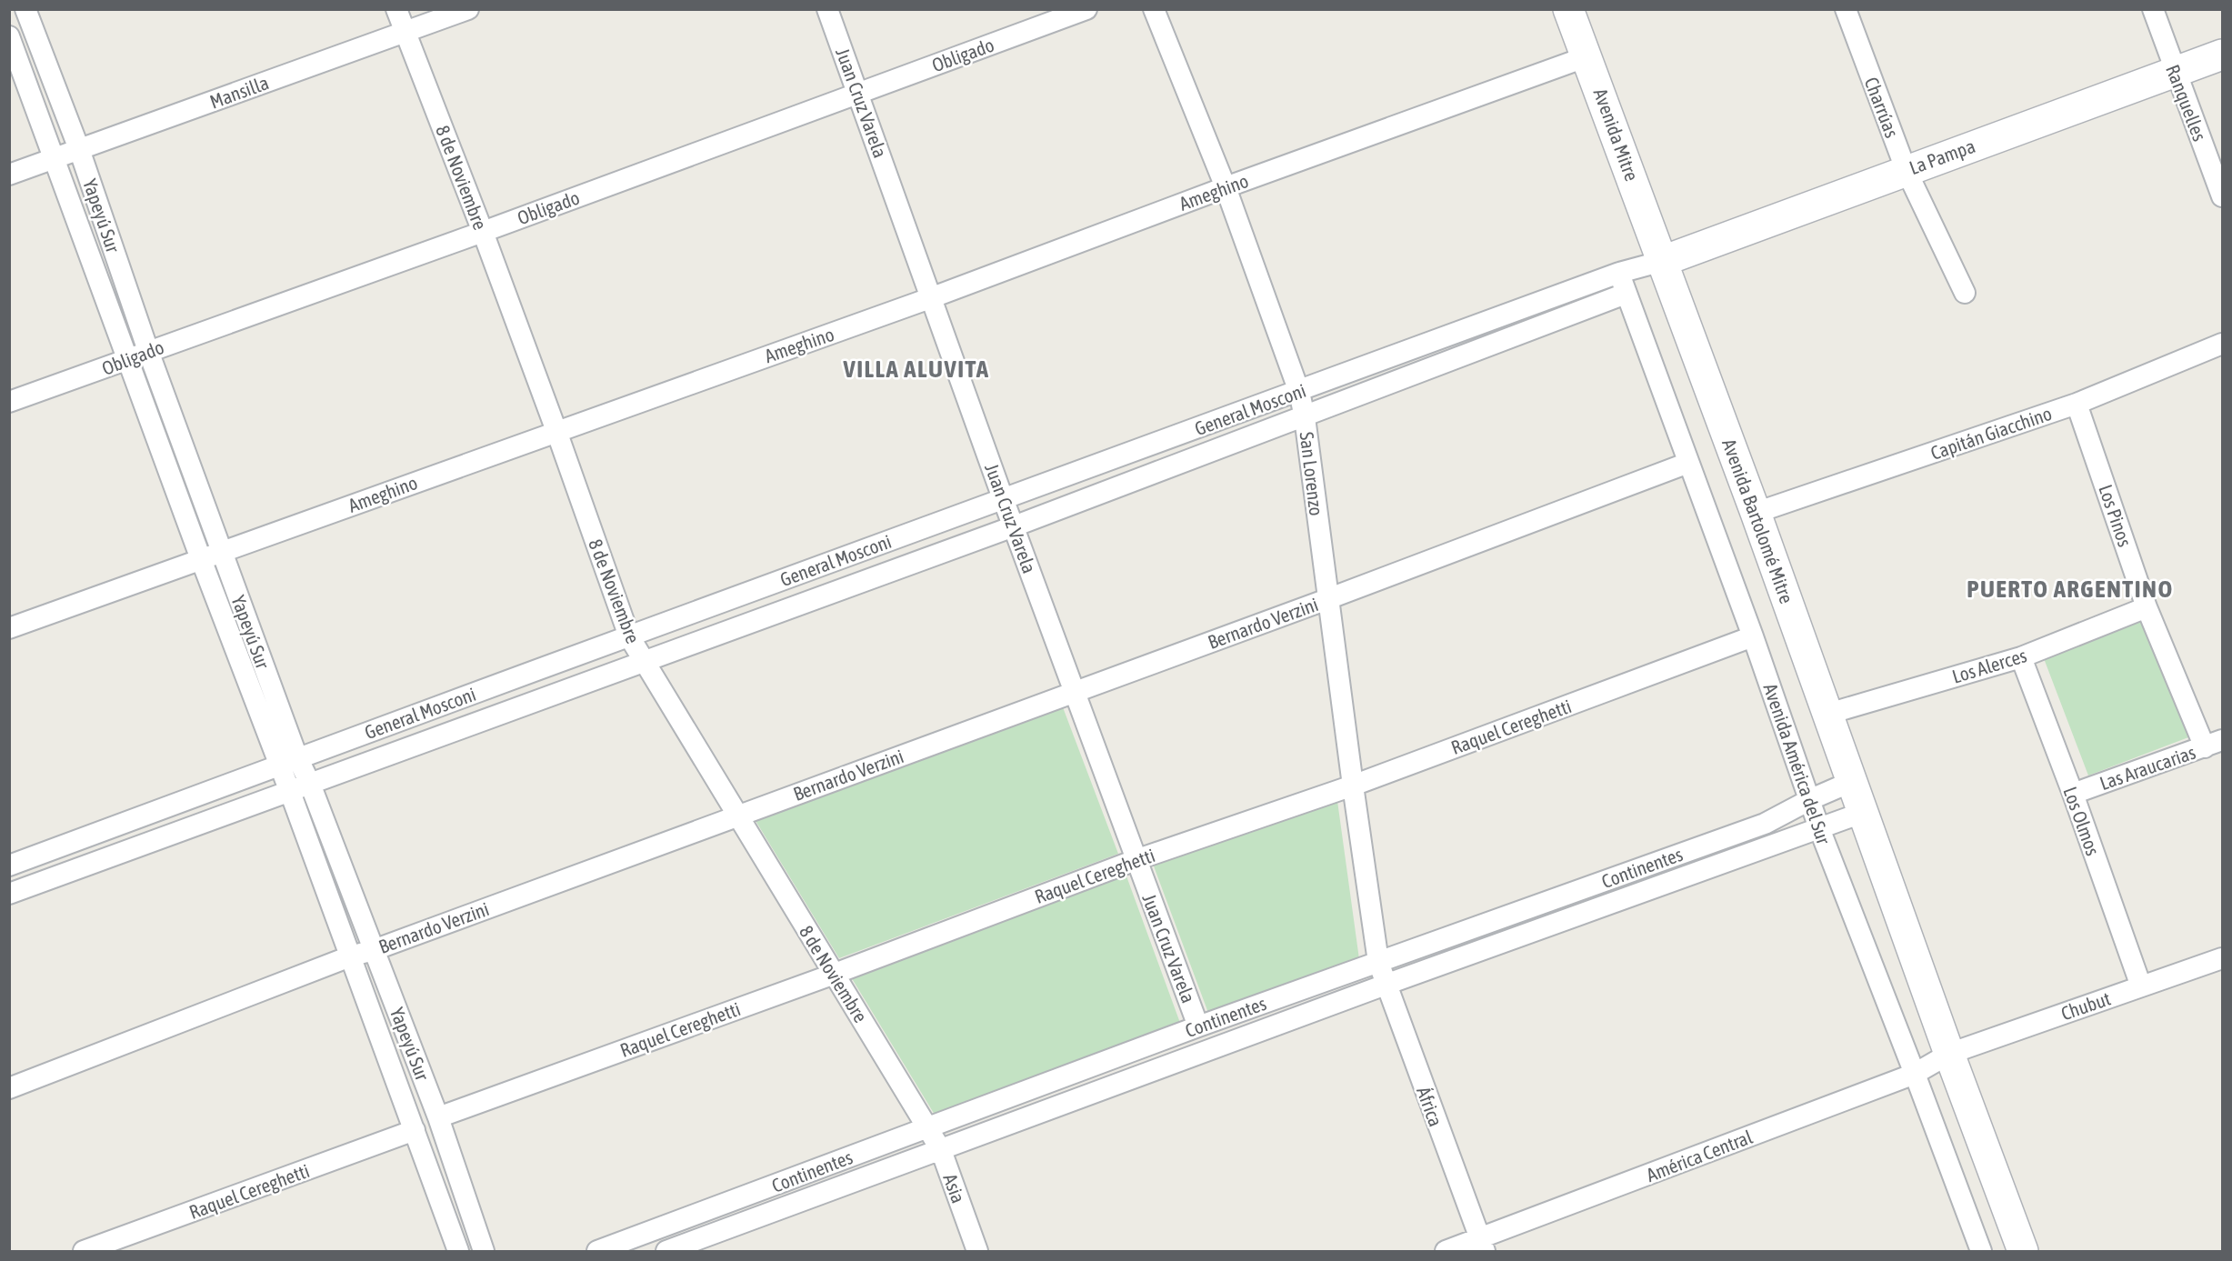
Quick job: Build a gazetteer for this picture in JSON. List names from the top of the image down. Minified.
{"streets":{"street":["Obligado","Mansilla","Juan Cruz Varela","Ranquelles","Charrúas","Avenida Mitre","La Pampa","8 de Noviembre","Ameghino","Yapeyú Sur","General Mosconi","Capitán Giacchino","San Lorenzo","Los Pinos","Avenida Bartolomé Mitre","Bernardo Verzini","Los Alerces","Raquel Cereghetti","Avenida América del Sur","Las Araucarias","Los Olmos","Continentes","Chubut","África","América Central","Asia"]},"crossings":[["Obligado","Juan Cruz Varela"],["Obligado","8 de Noviembre"],["Obligado","Yapeyú Sur"],["Mansilla","8 de Noviembre"],["Mansilla","Yapeyú Sur"],["Juan Cruz Varela","Ameghino"],["Juan Cruz Varela","General Mosconi"],["Juan Cruz Varela","Bernardo Verzini"],["Juan Cruz Varela","Raquel Cereghetti"],["Juan Cruz Varela","Continentes"],["Ranquelles","La Pampa"],["Charrúas","La Pampa"],["Avenida Mitre","La Pampa"],["Avenida Mitre","Ameghino"],["Avenida Mitre","General Mosconi"],["Avenida Mitre","Avenida Bartolomé Mitre"],["La Pampa","General Mosconi"],["La Pampa","Avenida Bartolomé Mitre"],["8 de Noviembre","Ameghino"],["8 de Noviembre","General Mosconi"],["8 de Noviembre","Bernardo Verzini"],["8 de Noviembre","Raquel Cereghetti"],["8 de Noviembre","Continentes"],["8 de Noviembre","Asia"],["Ameghino","Yapeyú Sur"],["Ameghino","San Lorenzo"],["Yapeyú Sur","General Mosconi"],["Yapeyú Sur","Bernardo Verzini"],["Yapeyú Sur","Raquel Cereghetti"],["General Mosconi","San Lorenzo"],["General Mosconi","Avenida Bartolomé Mitre"],["General Mosconi","Avenida América del Sur"],["Capitán Giacchino","Los Pinos"],["Capitán Giacchino","Avenida Bartolomé Mitre"],["San Lorenzo","Bernardo Verzini"],["San Lorenzo","Raquel Cereghetti"],["San Lorenzo","Continentes"],["San Lorenzo","África"],["Los Pinos","Los Alerces"],["Los Pinos","Las Araucarias"],["Avenida Bartolomé Mitre","Los Alerces"],["Avenida Bartolomé Mitre","Continentes"],["Bernardo Verzini","Avenida América del Sur"],["Los Alerces","Los Olmos"],["Raquel Cereghetti","Avenida América del Sur"],["Avenida América del Sur","Continentes"],["Avenida América del Sur","América Central"],["Las Araucarias","Los Olmos"],["Los Olmos","Chubut"],["Continentes","África"],["Continentes","Asia"],["Chubut","América Central"],["África","América Central"]],"districts":["VILLA ALUVITA","PUERTO ARGENTINO"]}
